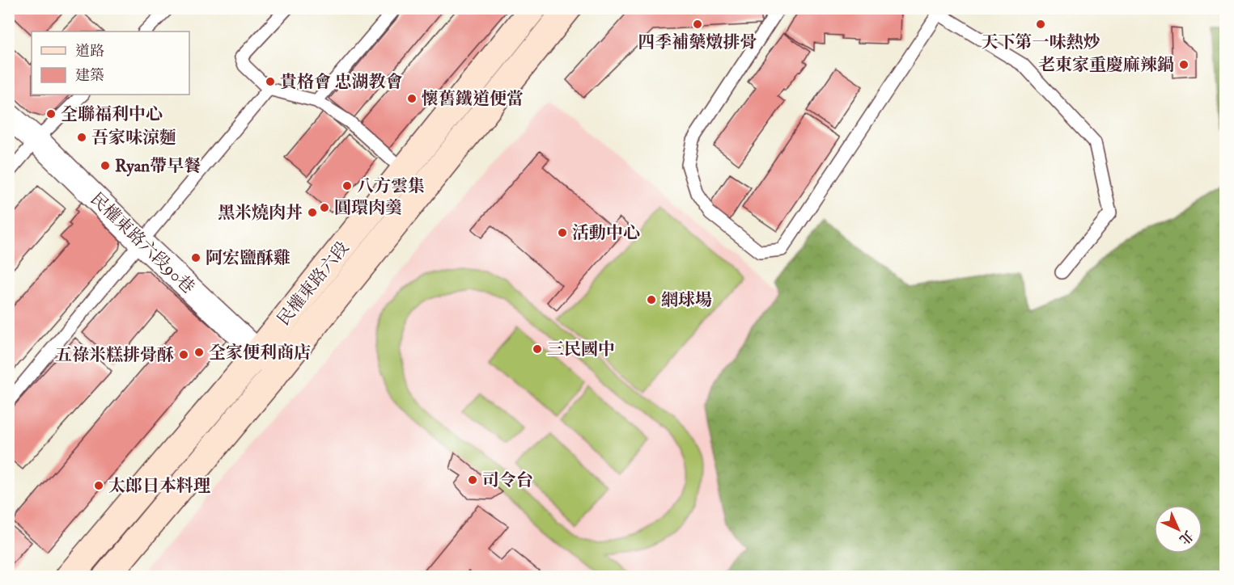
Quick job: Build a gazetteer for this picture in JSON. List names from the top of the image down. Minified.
{"streets":{"main road":["民權東路六段"],"street":["民權東路六段90巷"]},"crossings":[["民權東路六段90巷","民權東路六段"]],"places":["四季補藥燉排骨","天下第一味熱炒","老東家重慶麻辣鍋","貴格會 忠湖教會","懷舊鐵道便當","全聯福利中心","吾家味涼麵","Ryan帶早餐","八方雲集","圓環肉羹","黑米燒肉丼","活動中心","阿宏鹽酥雞","網球場","三民國中","全家便利商店","五祿米糕排骨酥","司令台","太郎日本料理"],"legend":["道路","建築"],"north":"bottom right"}
